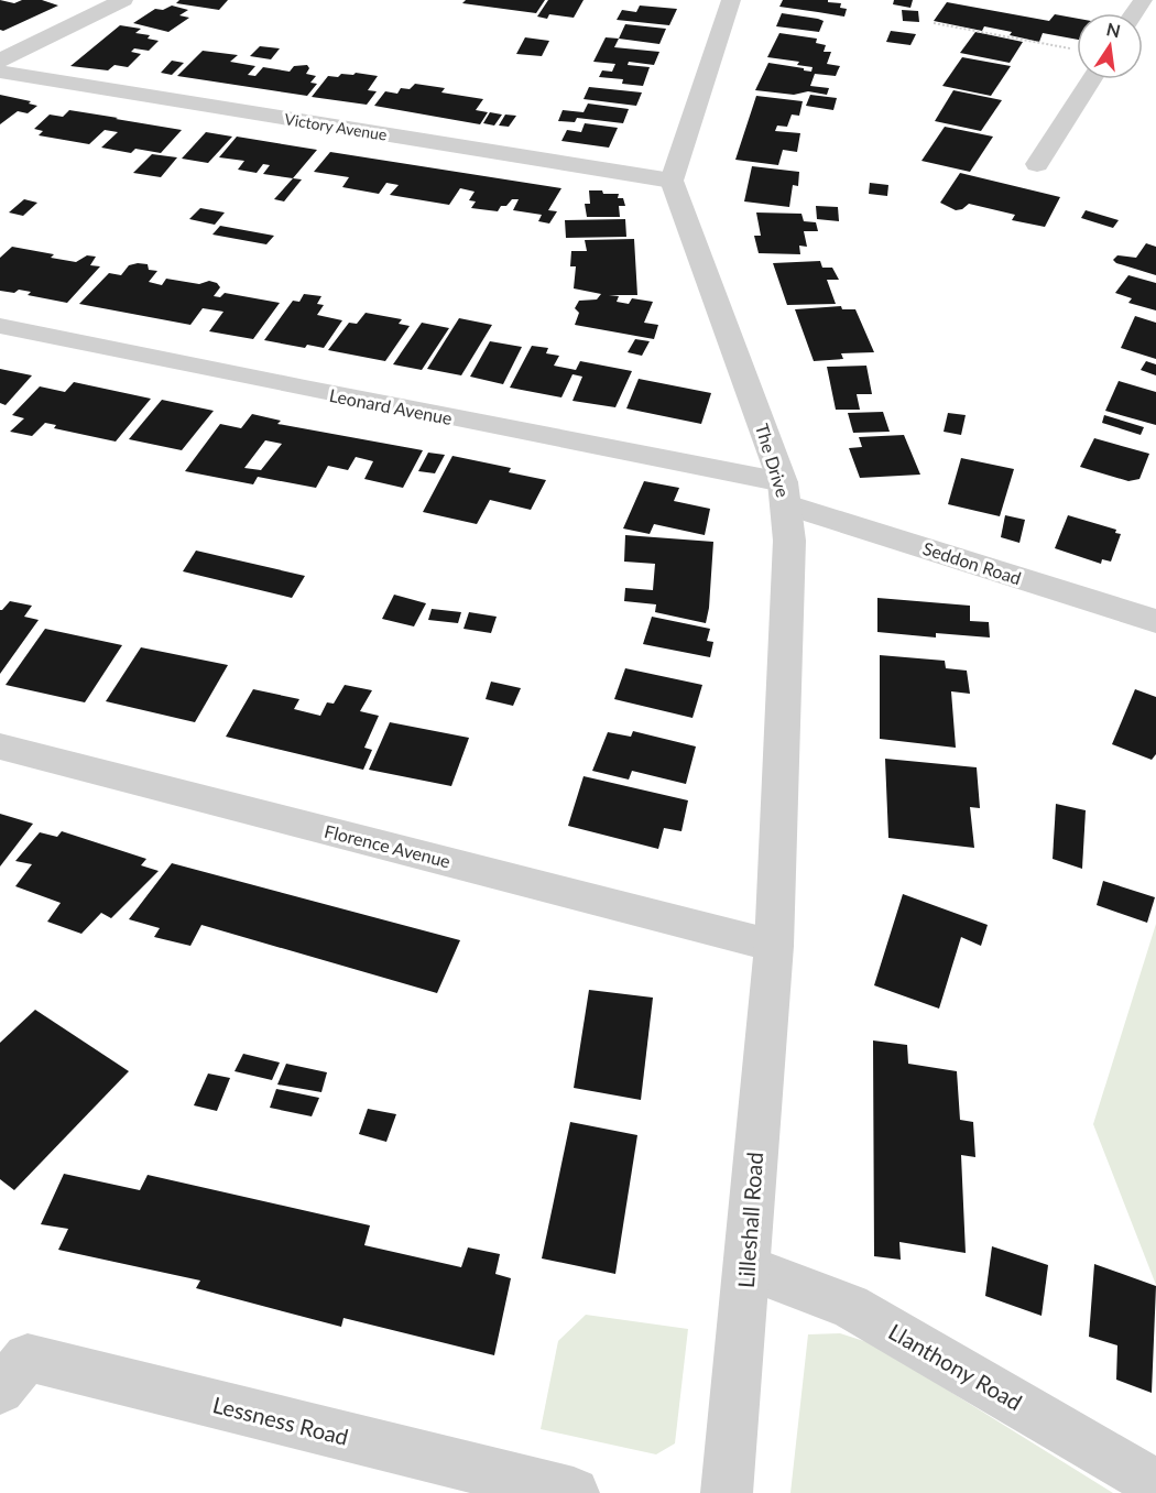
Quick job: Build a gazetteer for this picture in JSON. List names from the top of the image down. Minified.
{"streets":{"street":["Victory Avenue","Leonard Avenue","The Drive","Seddon Road","Florence Avenue","Lilleshall Road","Llanthony Road","Lessness Road"]},"crossings":[["Victory Avenue","The Drive"],["Leonard Avenue","The Drive"],["Leonard Avenue","Seddon Road"],["The Drive","Seddon Road"],["The Drive","Florence Avenue"],["The Drive","Lilleshall Road"],["Florence Avenue","Lilleshall Road"],["Lilleshall Road","Llanthony Road"]],"north":"top"}
